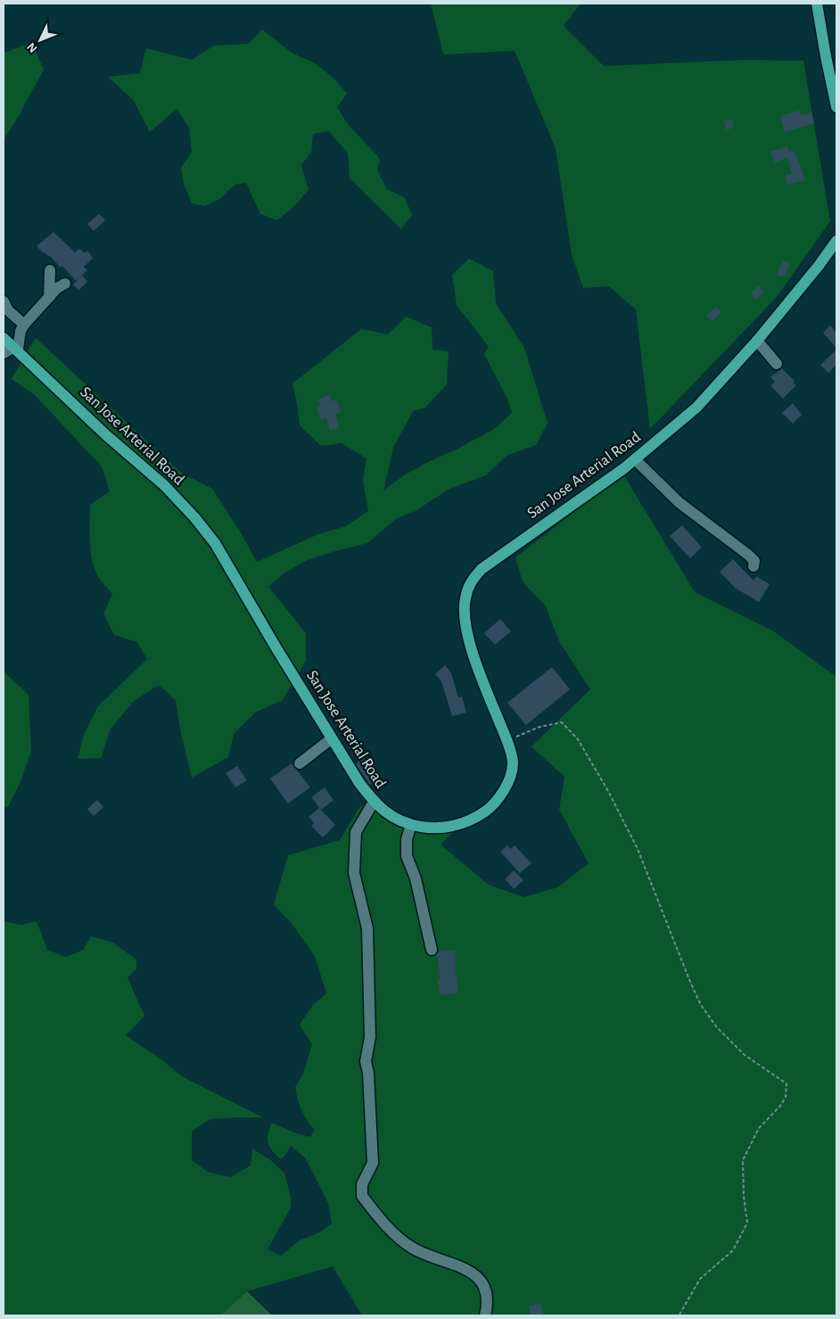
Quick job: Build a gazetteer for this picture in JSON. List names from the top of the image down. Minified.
{"streets":{"main road":["San Jose Arterial Road"]},"north":"bottom left"}
